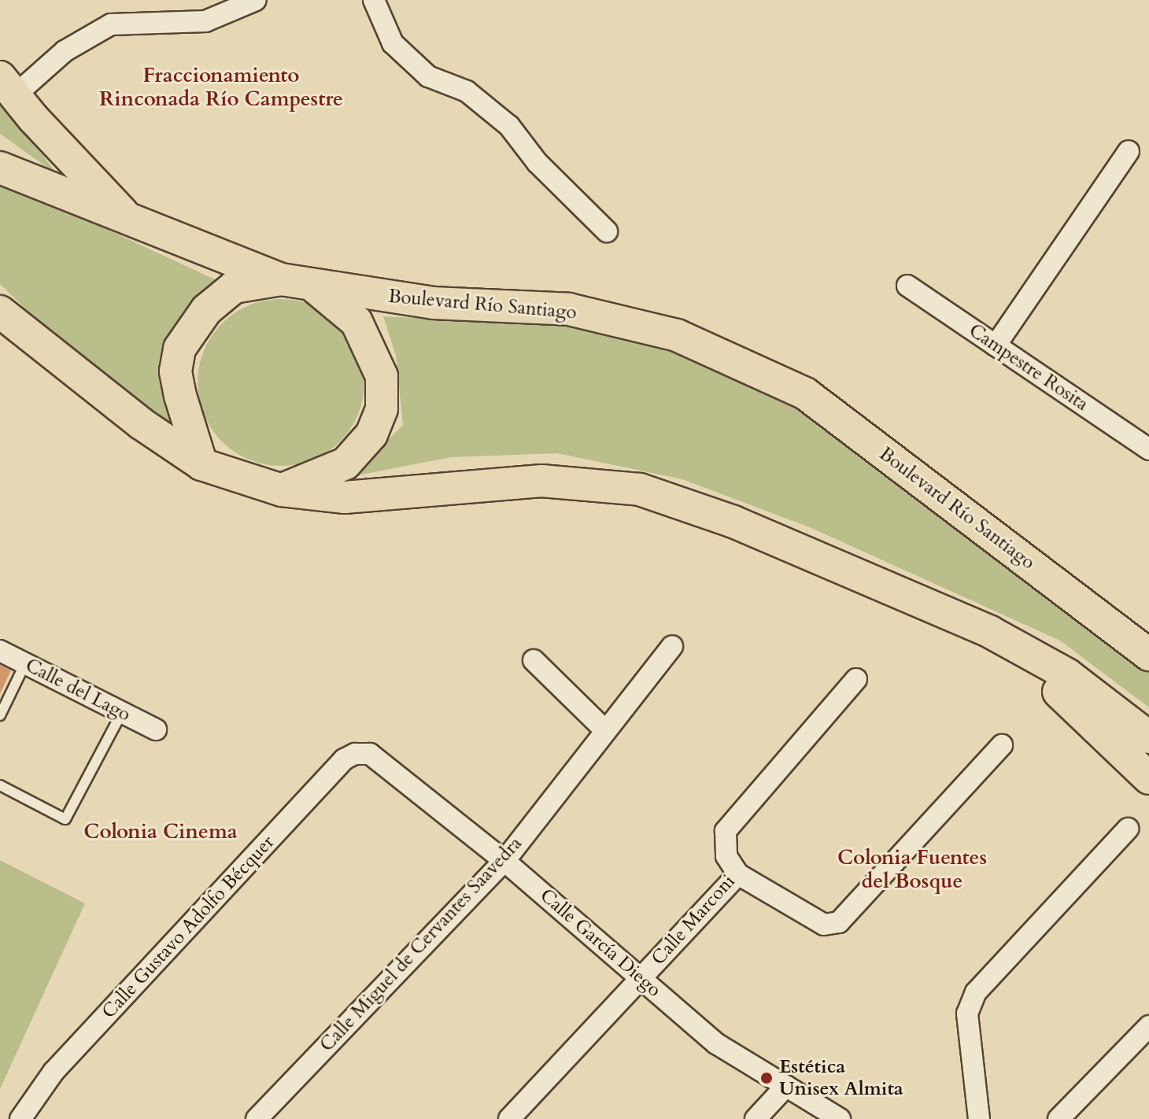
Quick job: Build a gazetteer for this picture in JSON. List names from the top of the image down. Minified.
{"streets":{"main road":["Boulevard Río Santiago"],"street":["Campestre Rosita","Calle del Lago","Calle Marconi","Calle Gustavo Adolfo Bécquer","Calle García Diego","Calle Miguel de Cervantes Saavedra"]},"crossings":[["Calle Marconi","Calle García Diego"],["Calle Gustavo Adolfo Bécquer","Calle García Diego"],["Calle García Diego","Calle Miguel de Cervantes Saavedra"]],"districts":["Fraccionamiento Rinconada Río Campestre","Colonia Cinema","Colonia Fuentes del Bosque"],"places":["Estética Unisex Almita"]}
